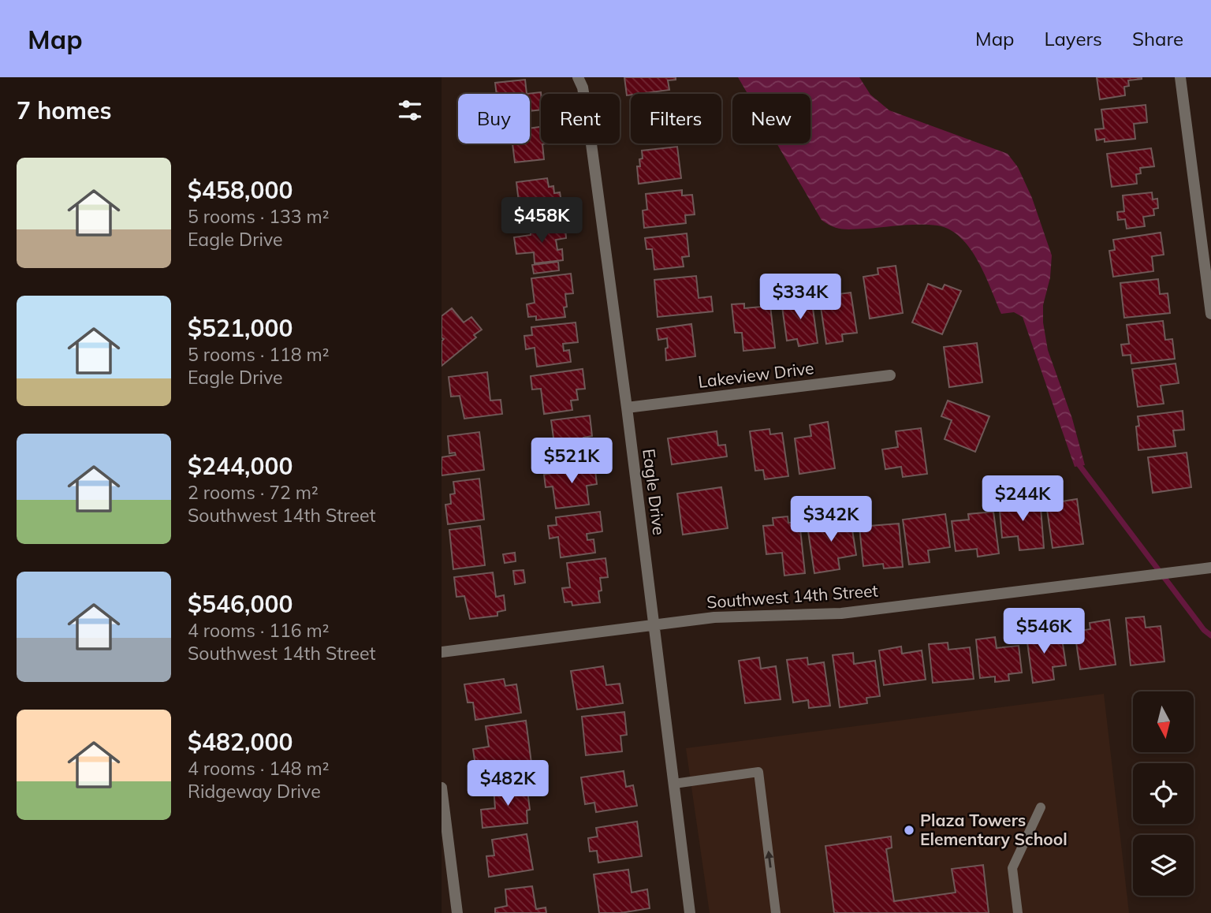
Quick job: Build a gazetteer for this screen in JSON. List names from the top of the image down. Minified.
{"streets":{"street":["Lakeview Drive","Eagle Drive","Southwest 14th Street"]},"crossings":[["Lakeview Drive","Eagle Drive"],["Eagle Drive","Southwest 14th Street"]],"places":["Plaza Towers Elementary School"],"north":"bottom","page":{"header":"Map","nav":["Map","Layers","Share"],"heading":"7 homes","chip":["Buy","Rent","Filters","New"],"list":[{"name":"$458,000","note":"5 rooms · 133 m² · Eagle Drive"},{"name":"$521,000","note":"5 rooms · 118 m² · Eagle Drive"},{"name":"$244,000","note":"2 rooms · 72 m² · Southwest 14th Street"},{"name":"$546,000","note":"4 rooms · 116 m² · Southwest 14th Street"},{"name":"$482,000","note":"4 rooms · 148 m² · Ridgeway Drive"}],"price":["$458K","$334K","$521K","$244K","$342K","$546K","$482K"]}}
